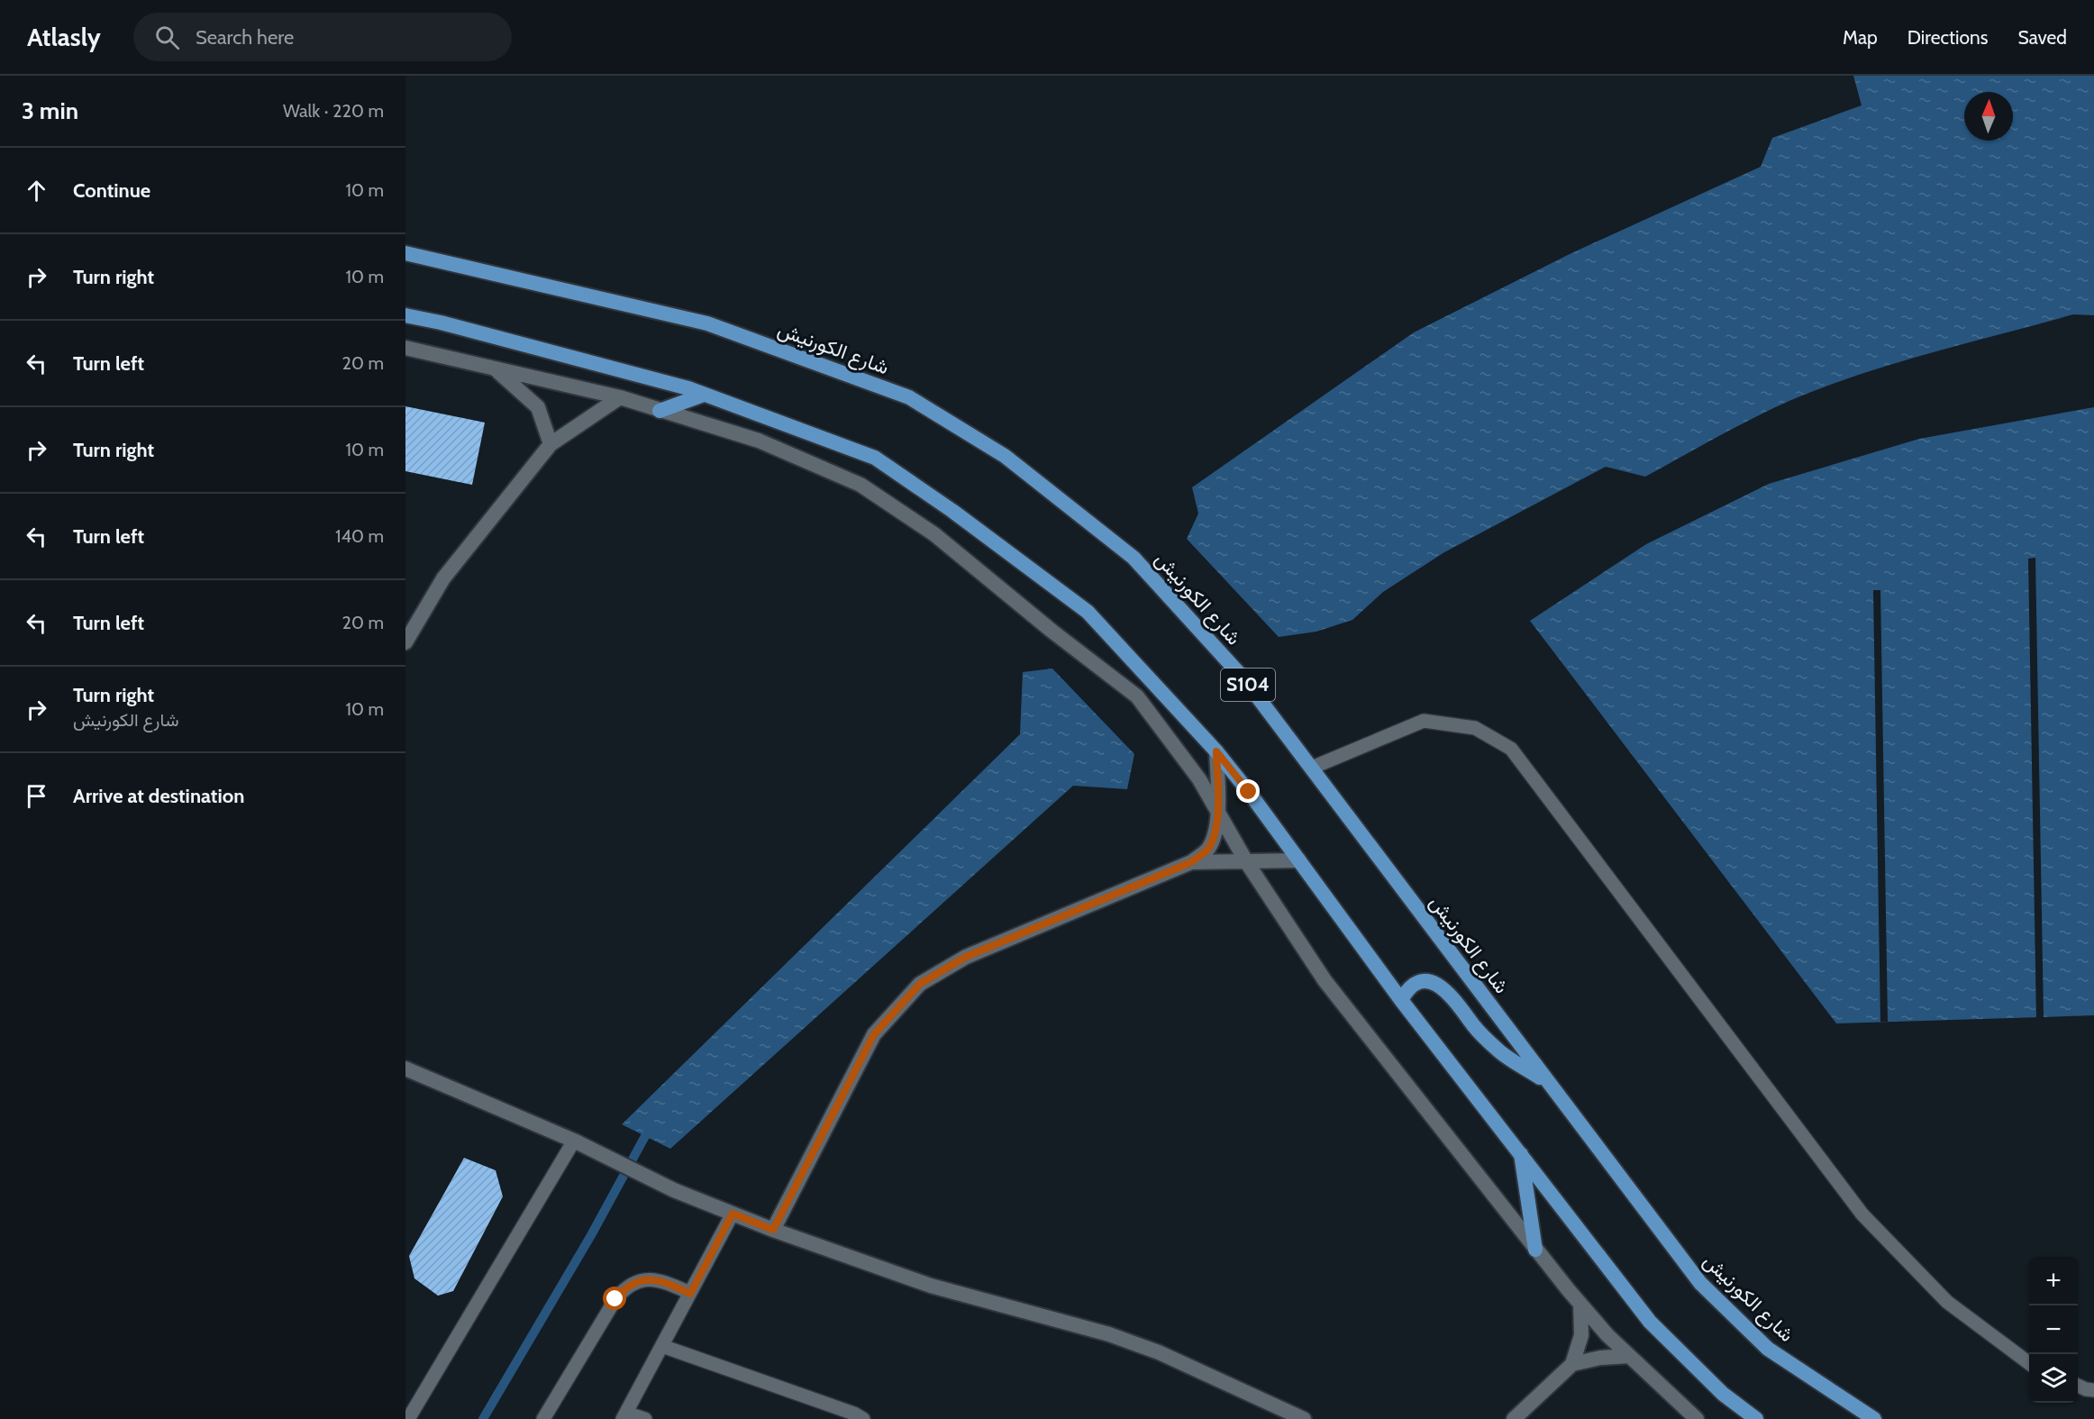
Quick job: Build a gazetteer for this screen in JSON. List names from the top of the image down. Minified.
{"streets":{"main road":["شارع الكورنيش","S104"]},"north":"top","page":{"header":"Atlasly","search":"Search here","nav":["Map","Directions","Saved"],"heading":["3 min","Walk · 220 m"],"list":[["Continue","10 m"],["Turn right","10 m"],["Turn left","20 m"],["Turn right","10 m"],["Turn left","140 m"],["Turn left","20 m"],["Turn right","شارع الكورنيش","10 m"],"Arrive at destination"],"map_buttons":["+","−"]}}
